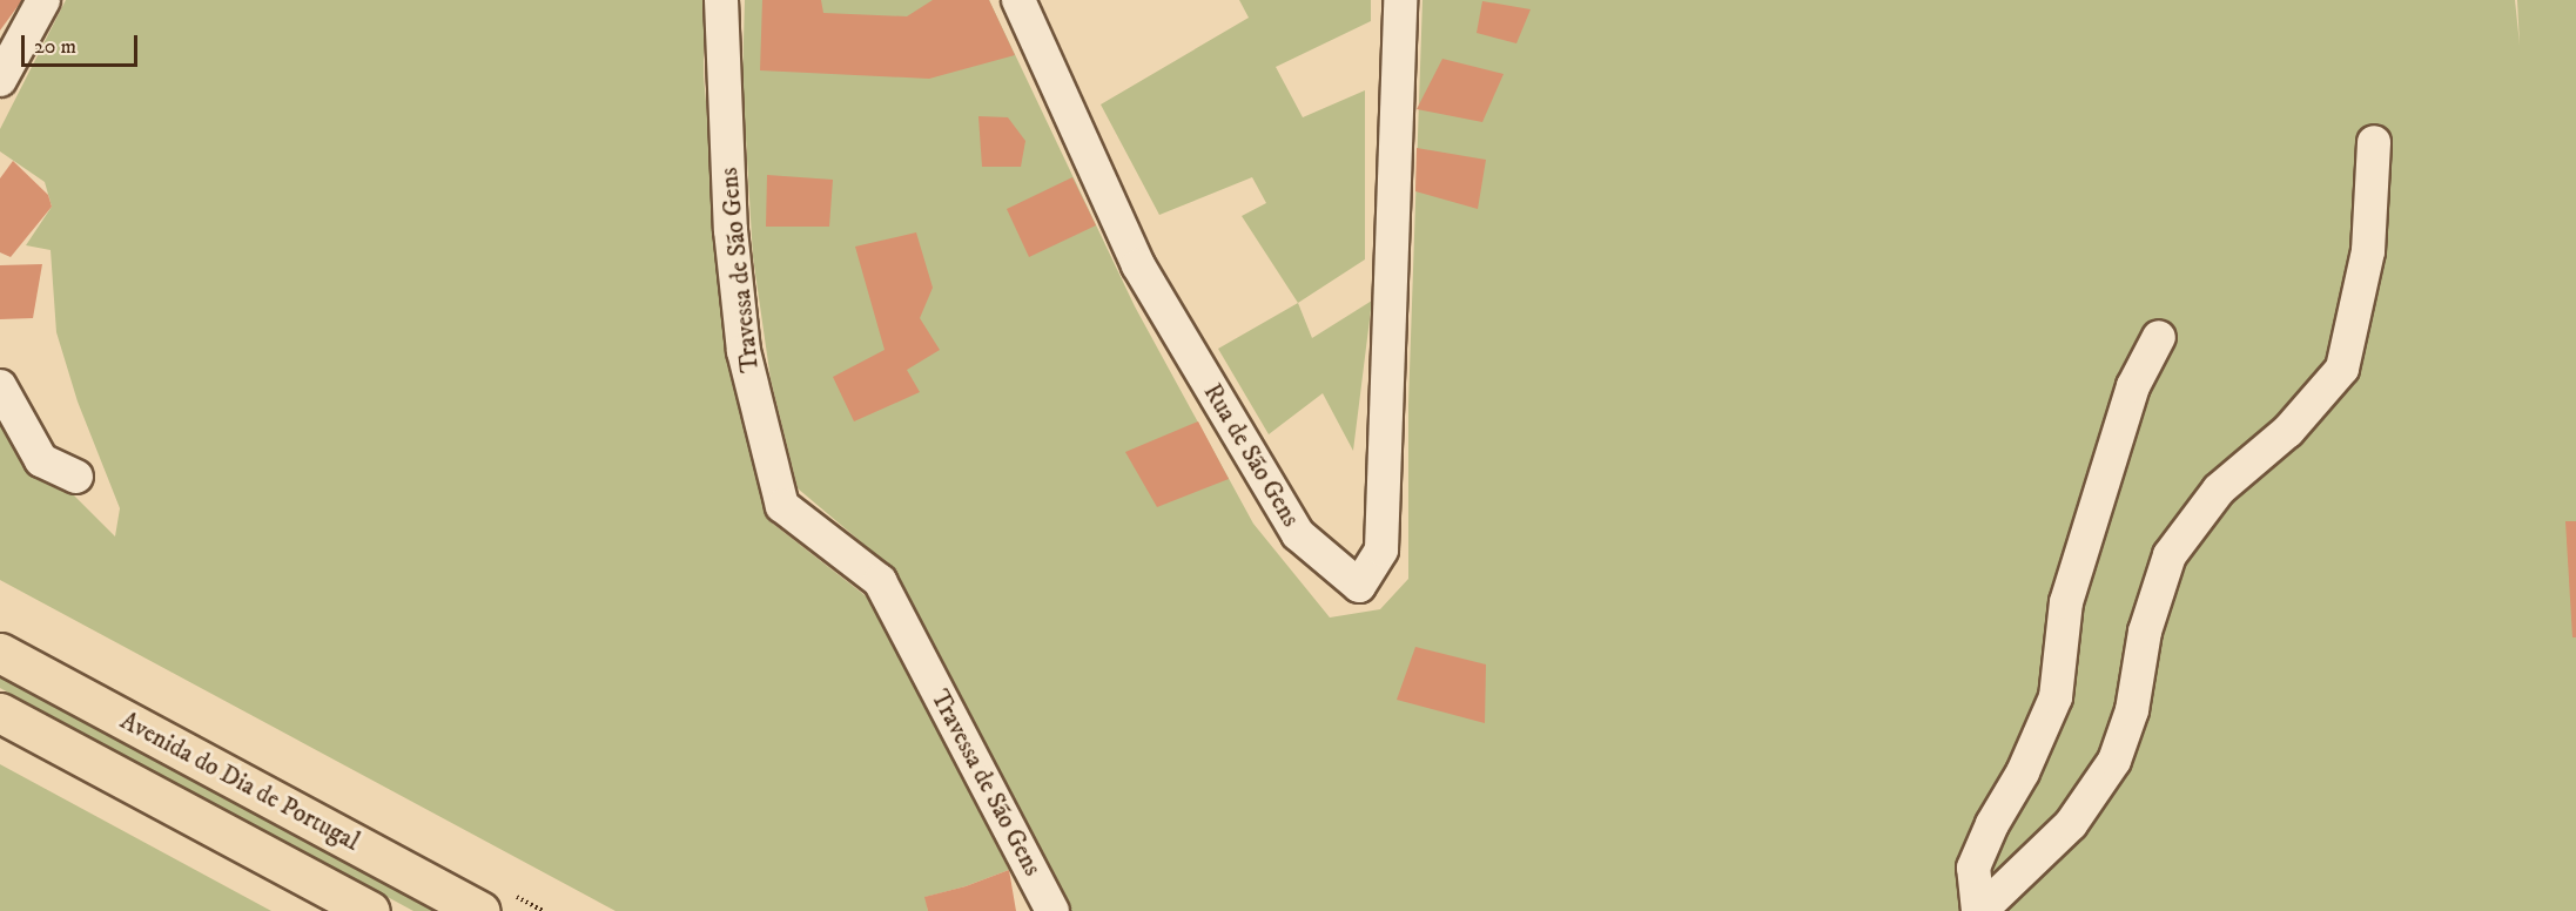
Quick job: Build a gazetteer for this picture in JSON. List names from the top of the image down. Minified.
{"streets":{"main road":["Avenida do Dia de Portugal"],"street":["Travessa de São Gens","Rua de São Gens"]},"scale_bar":"20 m"}
